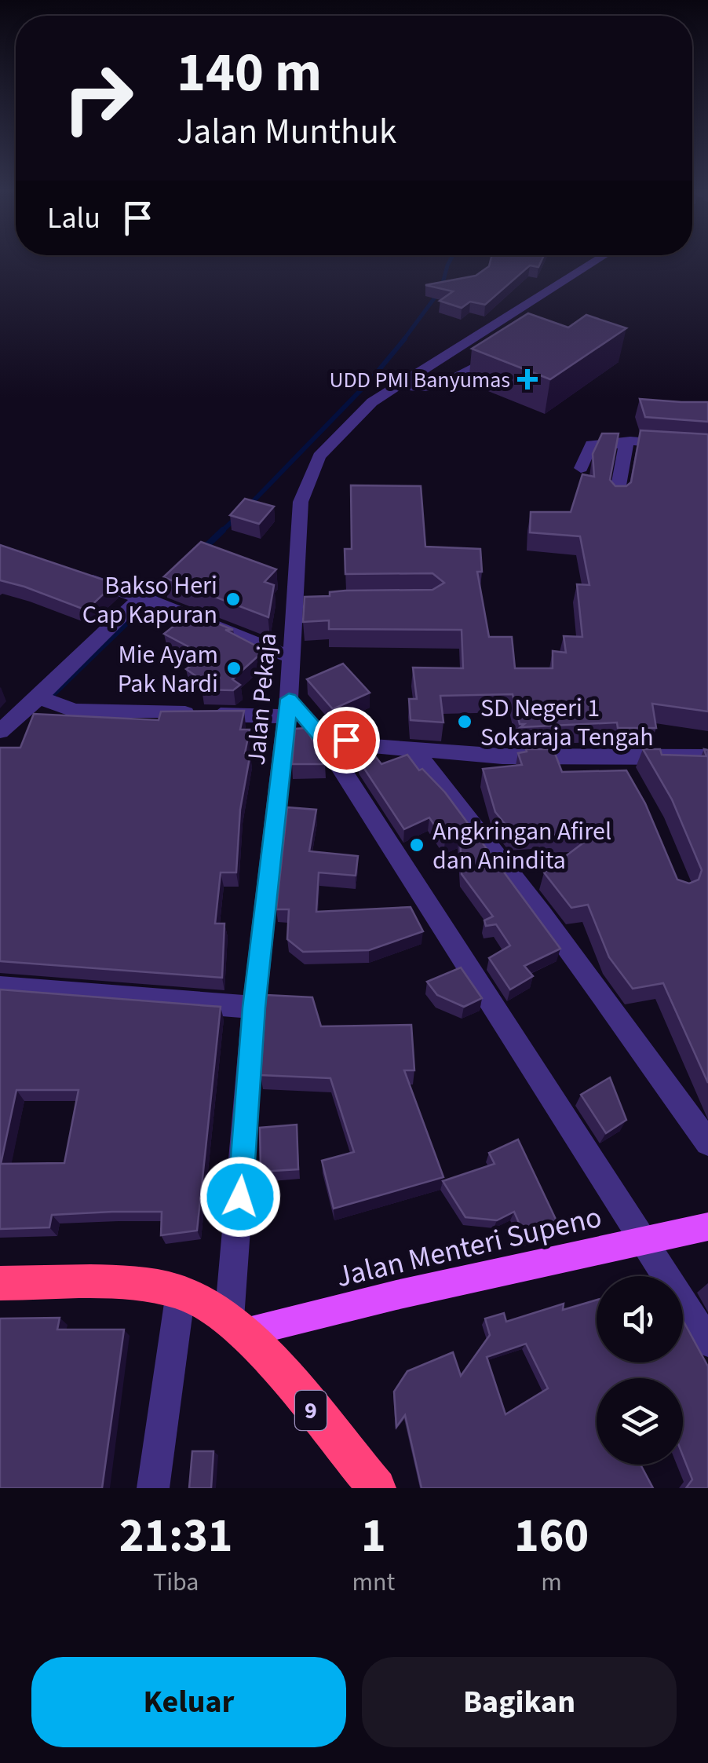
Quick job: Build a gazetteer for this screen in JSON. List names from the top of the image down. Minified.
{"streets":{"highway":["9"],"main road":["Jalan Menteri Supeno"],"street":["Jalan Pekaja"]},"crossings":[["Jalan Pekaja","Jalan Menteri Supeno"],["Jalan Pekaja","9"],["Jalan Menteri Supeno","9"]],"places":{"health":["UDD PMI Banyumas"],"other":["Bakso Heri Cap Kapuran","Mie Ayam Pak Nardi","SD Negeri 1 Sokaraja Tengah","Angkringan Afirel dan Anindita"]},"page":{"turn":["140 m","Jalan Munthuk"],"then":"Lalu","eta":["21:31","Tiba","1","mnt","160","m"],"buttons":["Keluar","Bagikan"]}}
